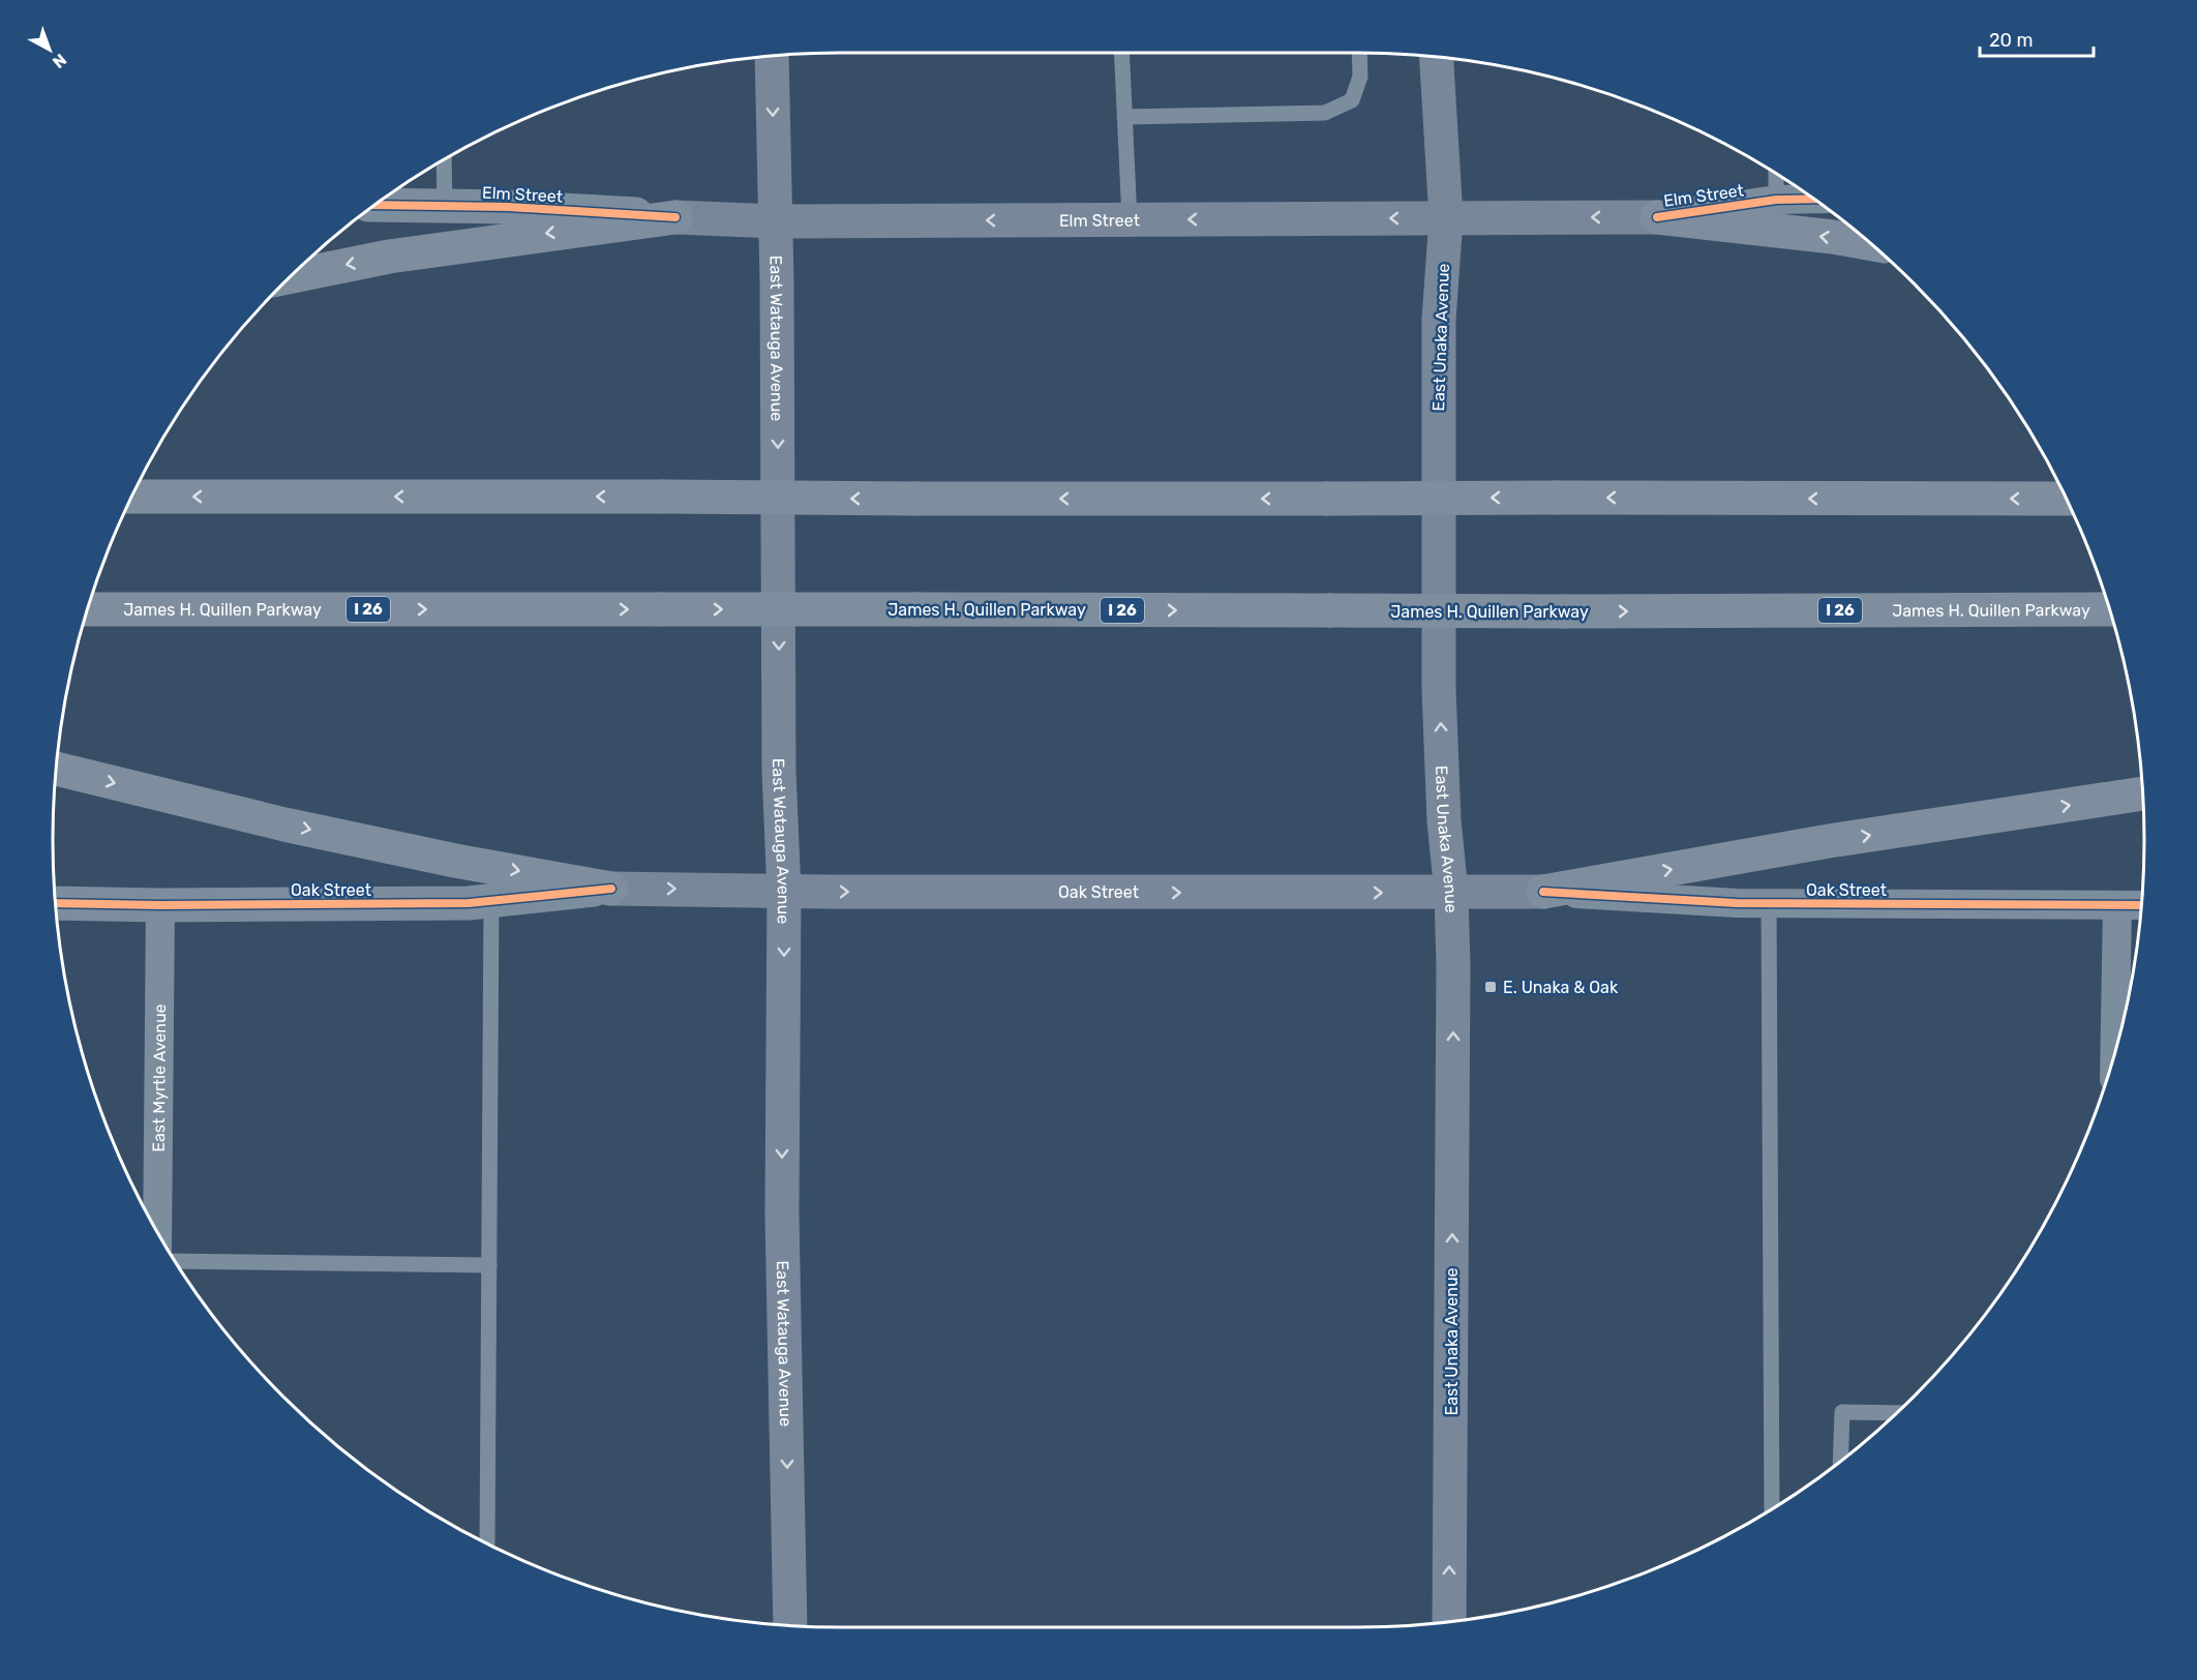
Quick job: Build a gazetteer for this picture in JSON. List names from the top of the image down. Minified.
{"streets":{"highway":["James H. Quillen Parkway","I 26"],"main road":["Elm Street","East Unaka Avenue","East Watauga Avenue","Oak Street"],"street":["East Myrtle Avenue"]},"crossings":[["Elm Street","East Unaka Avenue"],["Elm Street","East Watauga Avenue"],["East Unaka Avenue","Oak Street"],["East Watauga Avenue","Oak Street"],["Oak Street","East Myrtle Avenue"]],"one_way":["Elm Street","East Unaka Avenue","East Watauga Avenue","Oak Street"],"places":{"transit":["E. Unaka & Oak"]},"scale_bar":"20 m","north":"bottom right"}
